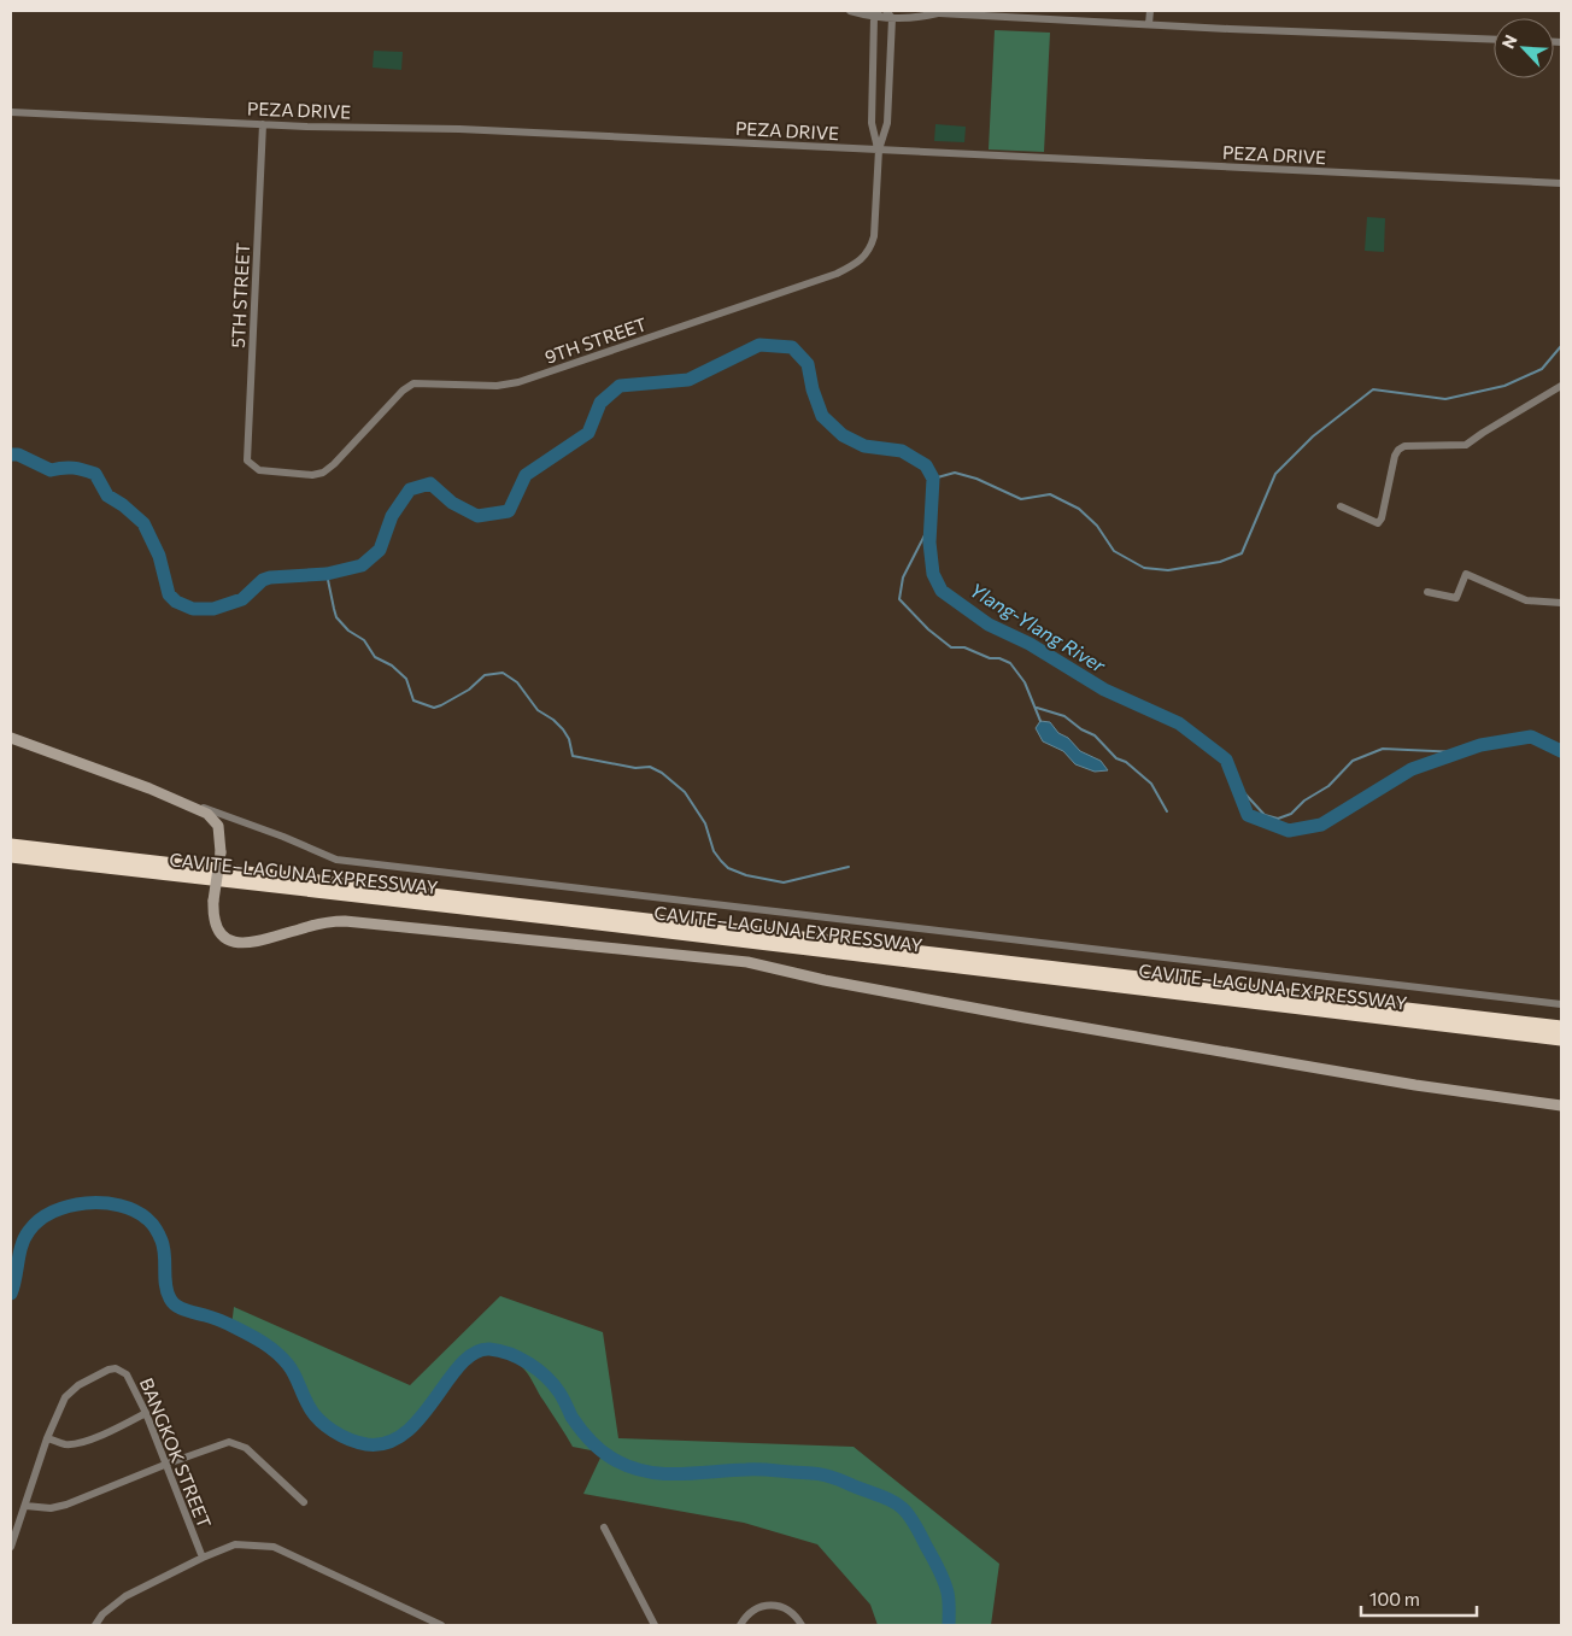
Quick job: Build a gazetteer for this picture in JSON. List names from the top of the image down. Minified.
{"streets":{"highway":["CAVITE–LAGUNA EXPRESSWAY"],"street":["PEZA DRIVE","5TH STREET","9TH STREET","BANGKOK STREET"]},"crossings":[["PEZA DRIVE","5TH STREET"],["PEZA DRIVE","9TH STREET"],["5TH STREET","9TH STREET"]],"water":["Ylang-Ylang River"],"scale_bar":"100 m","north":"top left"}
